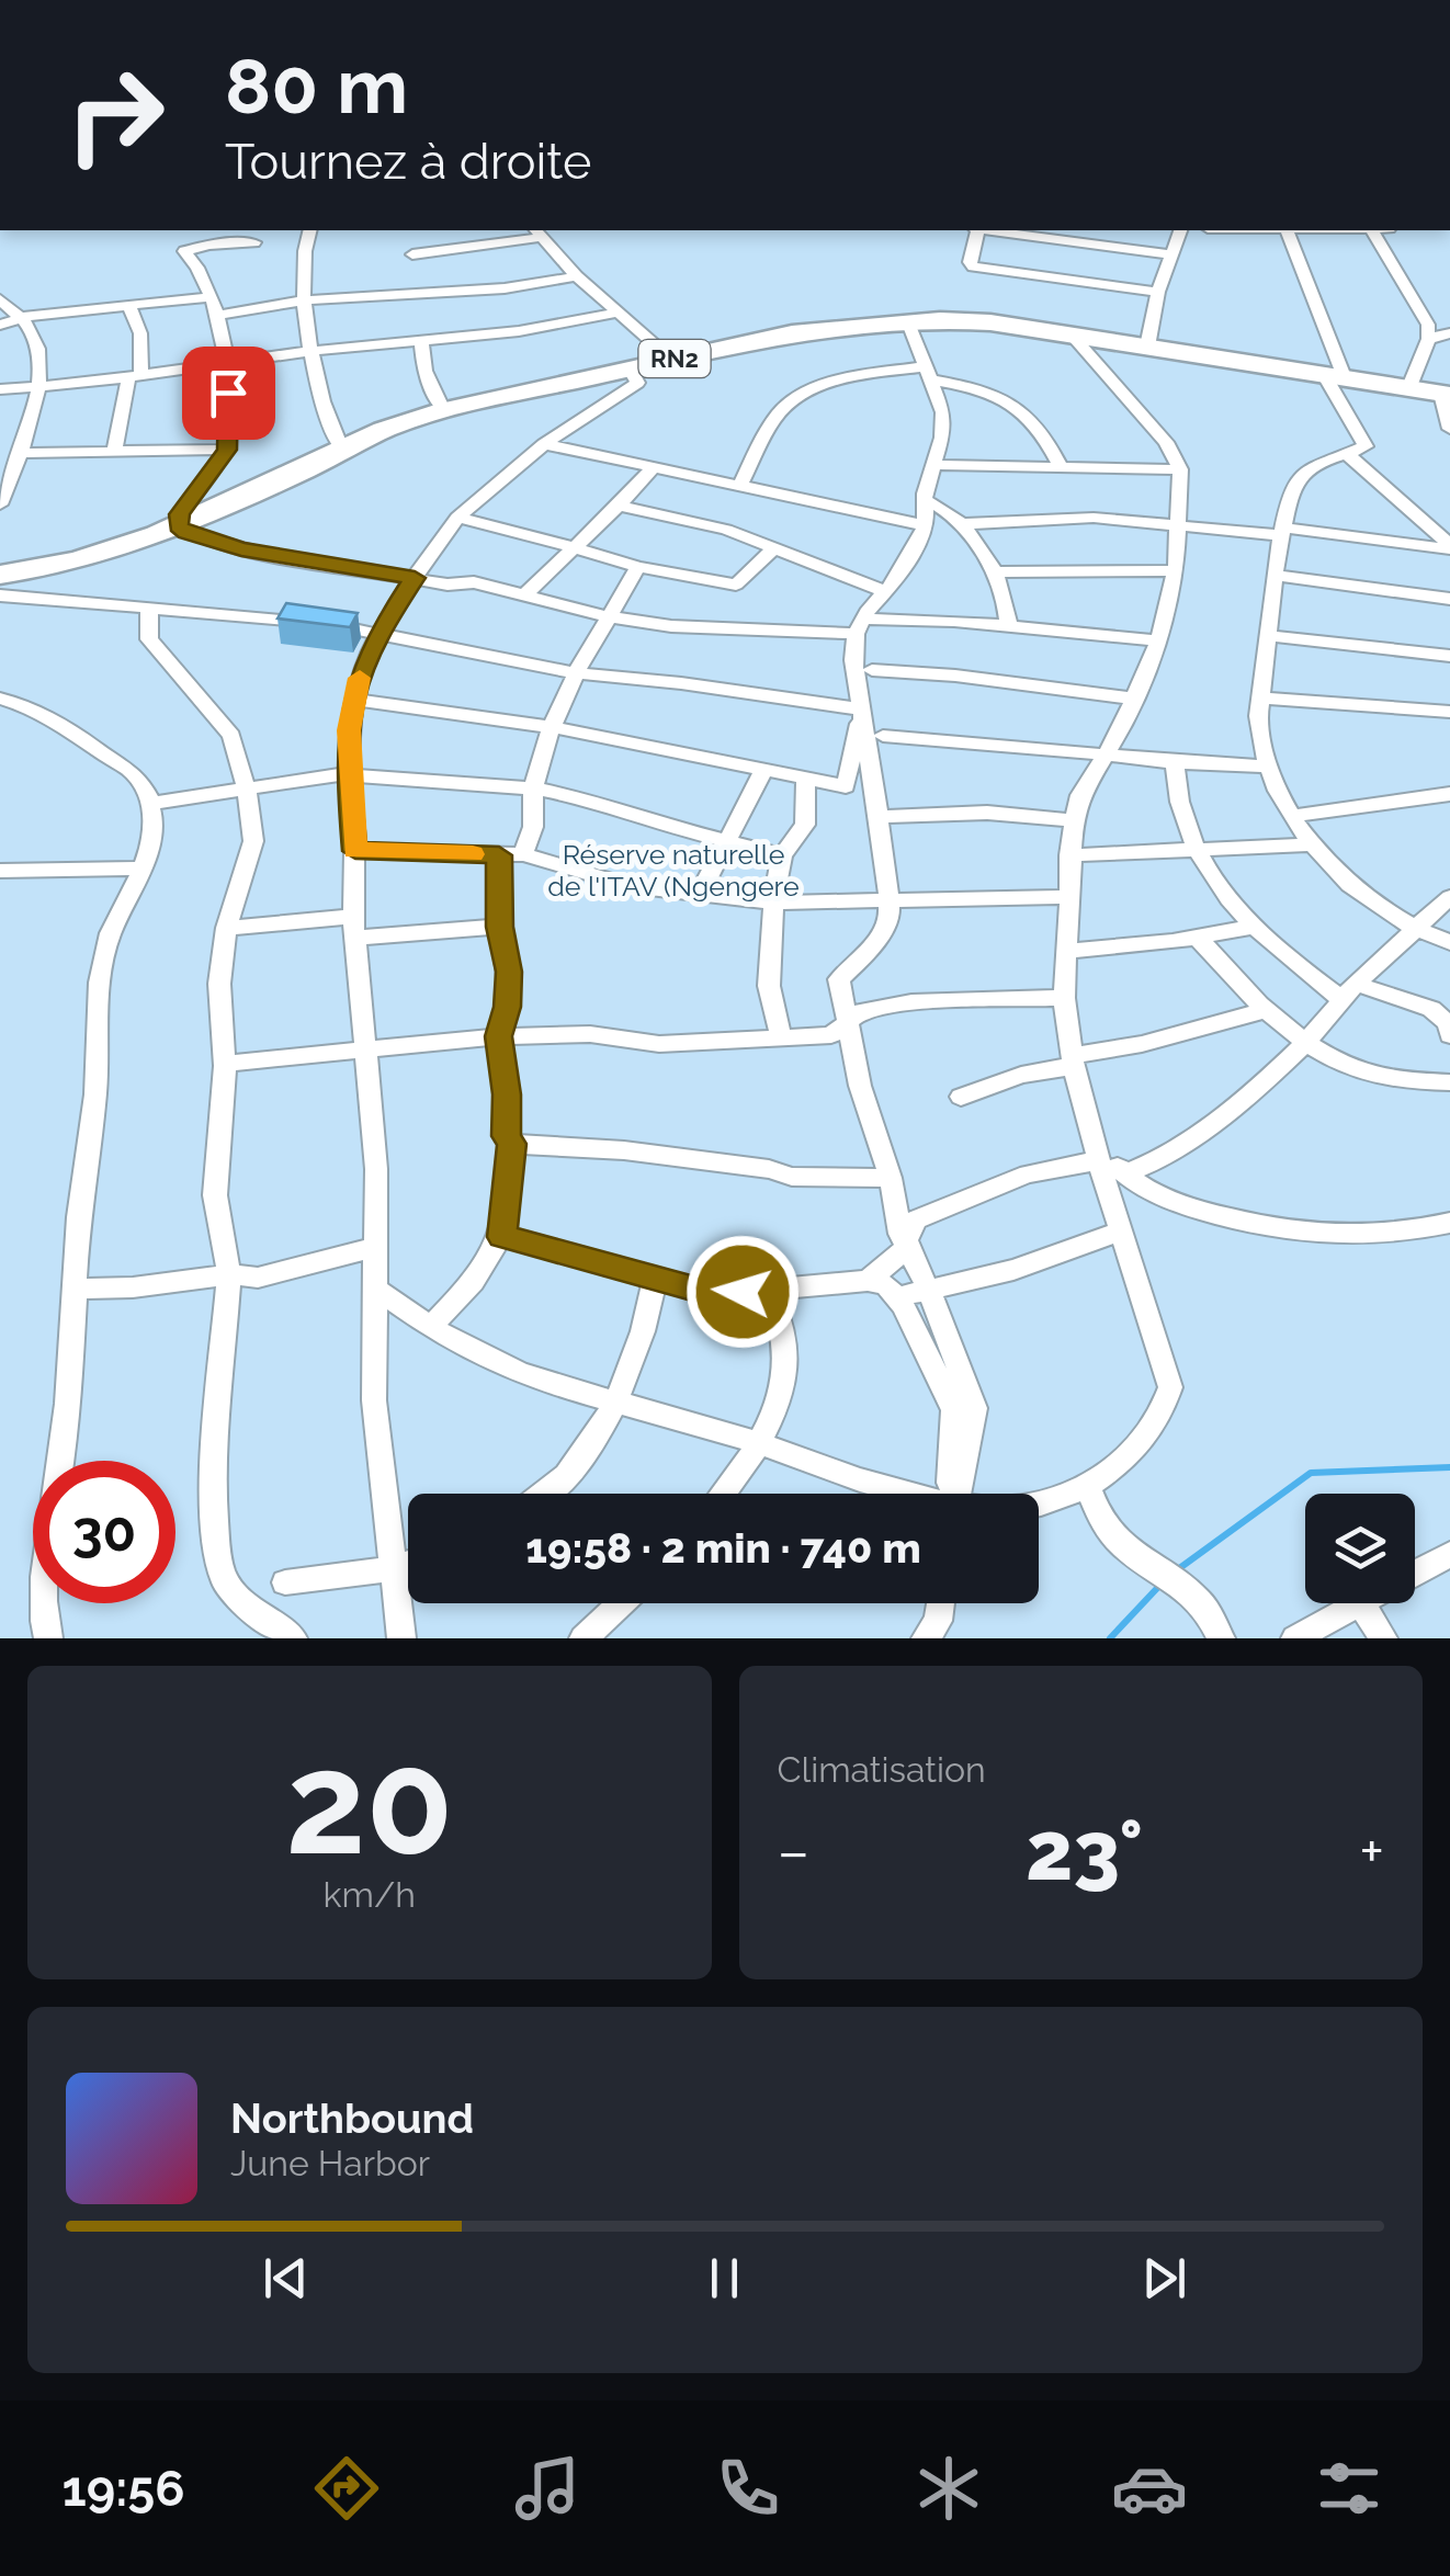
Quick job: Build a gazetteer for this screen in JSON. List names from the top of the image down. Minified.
{"streets":{"highway":["RN2"]},"parks":["Réserve naturelle de l'ITAV (Ngengere"],"page":{"turn":["80 m","Tournez à droite"],"limit":"30","trip":"19:58 · 2 min · 740 m","tile":[["20","km/h"],"Climatisation"],"heat":["−","23°","+"],"song":["Northbound","June Harbor"],"tabs":"19:56"}}
